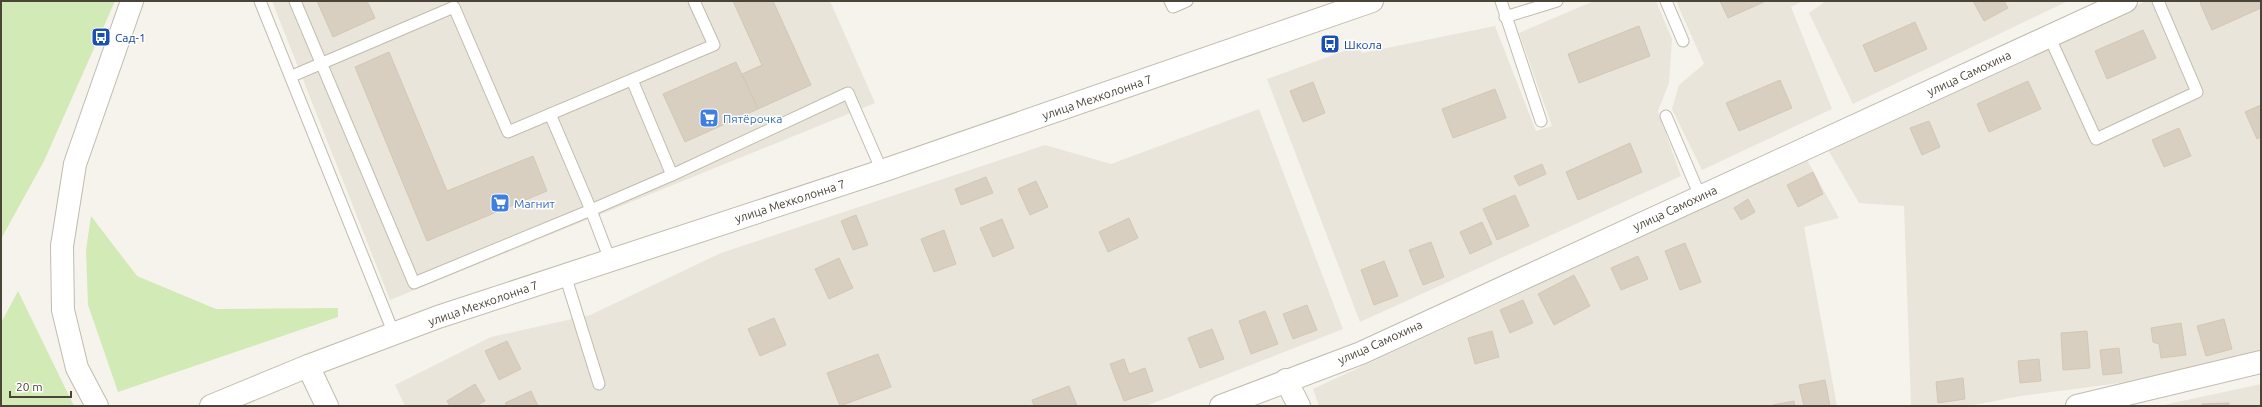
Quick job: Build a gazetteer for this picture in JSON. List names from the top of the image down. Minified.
{"streets":{"street":["улица Самохина","улица Мехколонна 7"]},"places":{"bus stop":["Сад-1","Школа"],"supermarket":["Пятёрочка","Магнит"]},"scale_bar":"20 m"}
